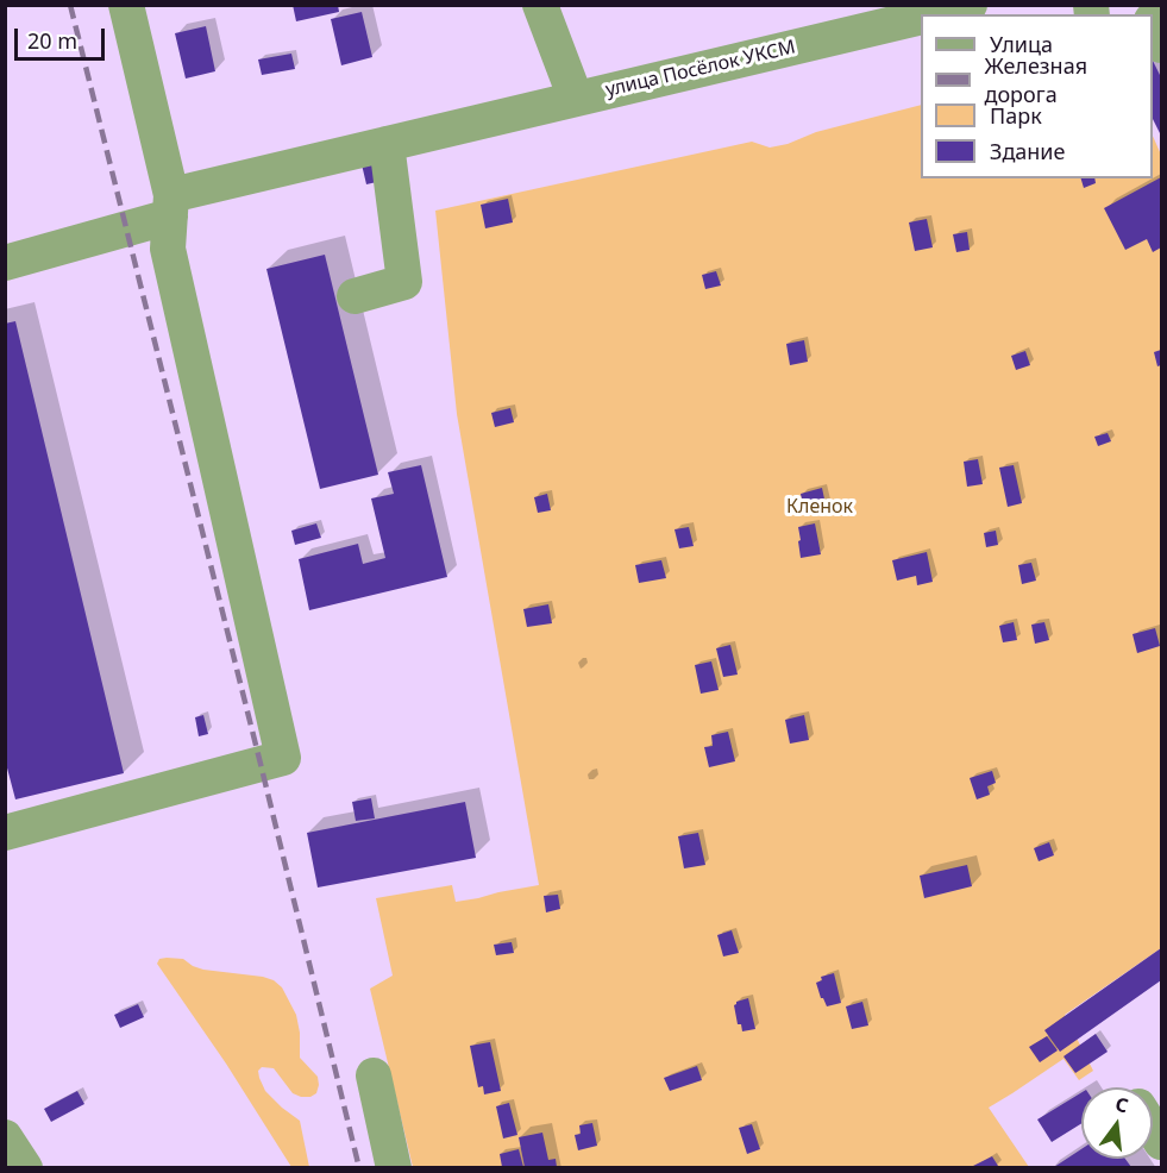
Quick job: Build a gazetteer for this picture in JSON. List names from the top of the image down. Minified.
{"streets":{"street":["улица Посёлок УКСМ"]},"parks":["Кленок"],"legend":["Улица","Железная дорога","Парк","Здание"],"scale_bar":"20 m","north":"top"}
